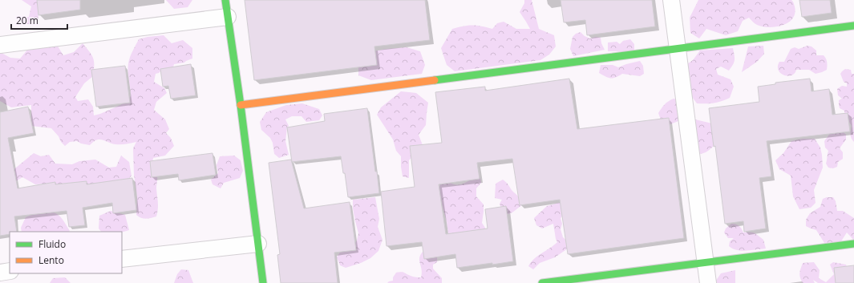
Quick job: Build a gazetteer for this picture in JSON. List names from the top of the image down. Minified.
{"legend":["Fluido","Lento"],"scale_bar":"20 m"}
